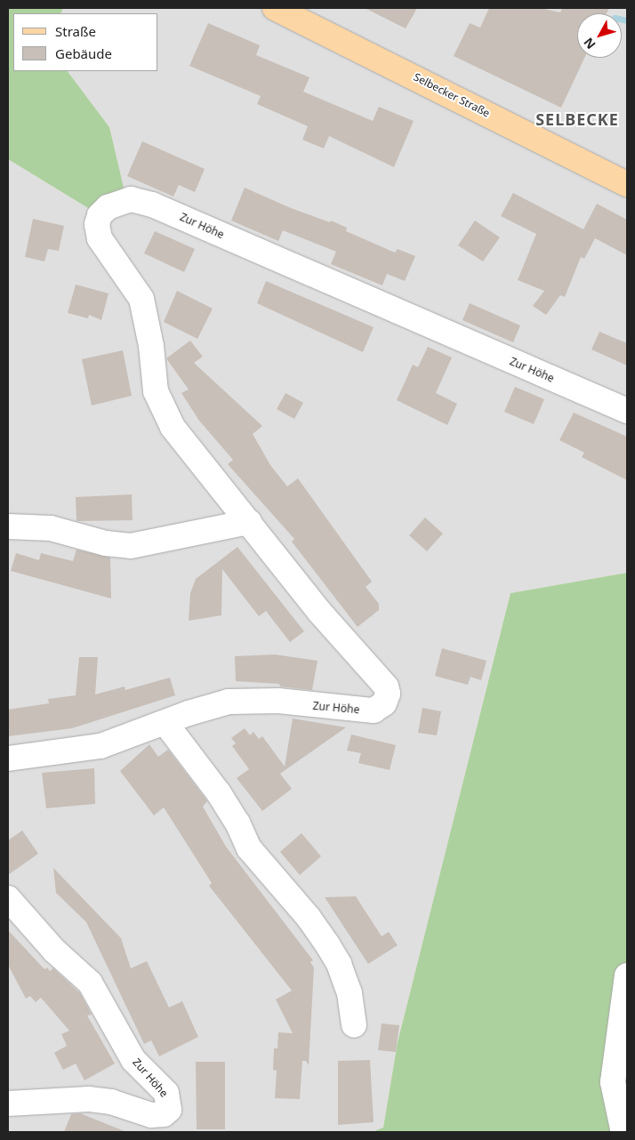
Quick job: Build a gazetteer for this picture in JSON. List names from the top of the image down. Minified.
{"streets":{"main road":["Selbecker Straße"],"street":["Zur Höhe"]},"districts":["SELBECKE"],"legend":["Straße","Gebäude"],"north":"bottom left"}
